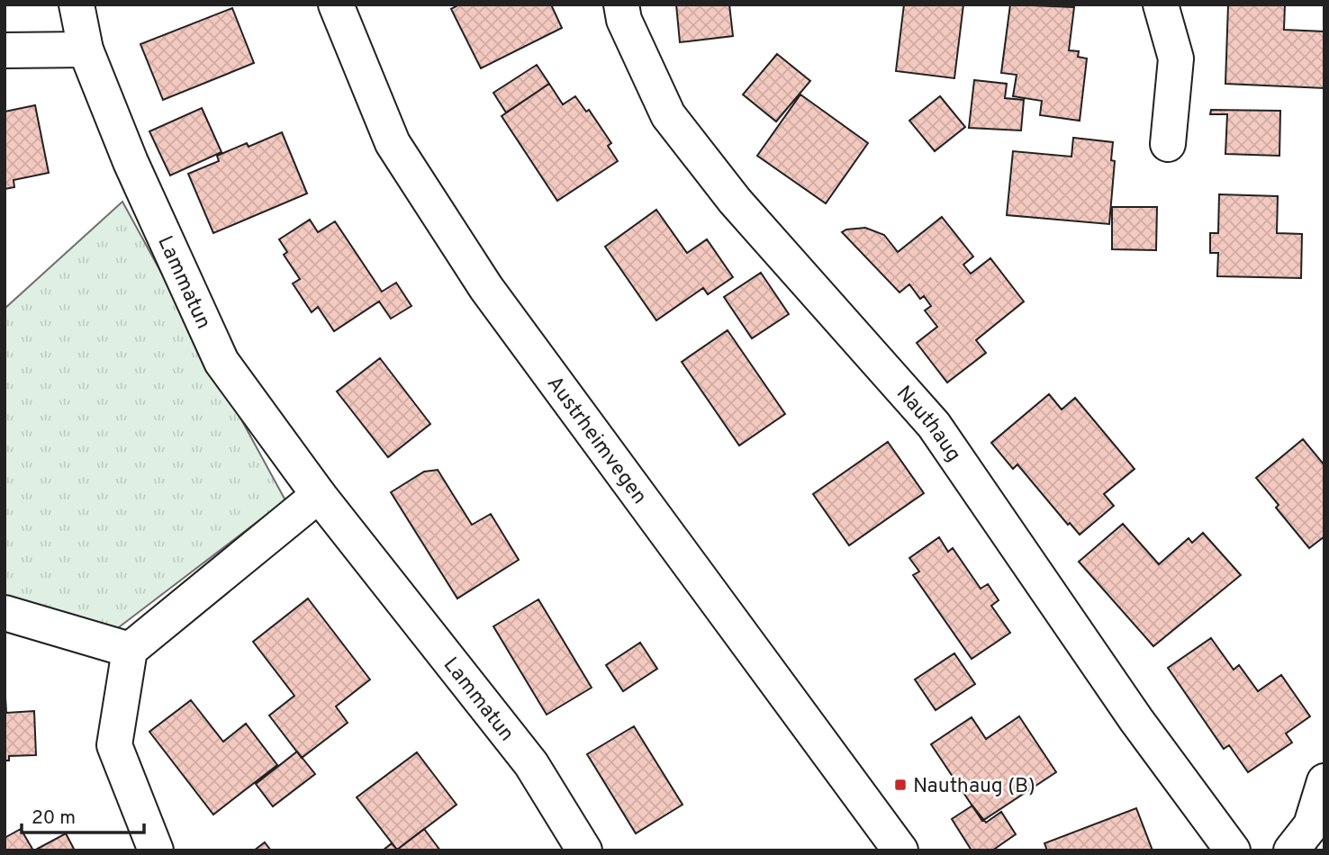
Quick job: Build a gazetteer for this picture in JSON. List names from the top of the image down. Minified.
{"streets":{"street":["Lammatun","Nauthaug","Austrheimvegen"]},"places":{"transit":["Nauthaug (B)"]},"scale_bar":"20 m"}
